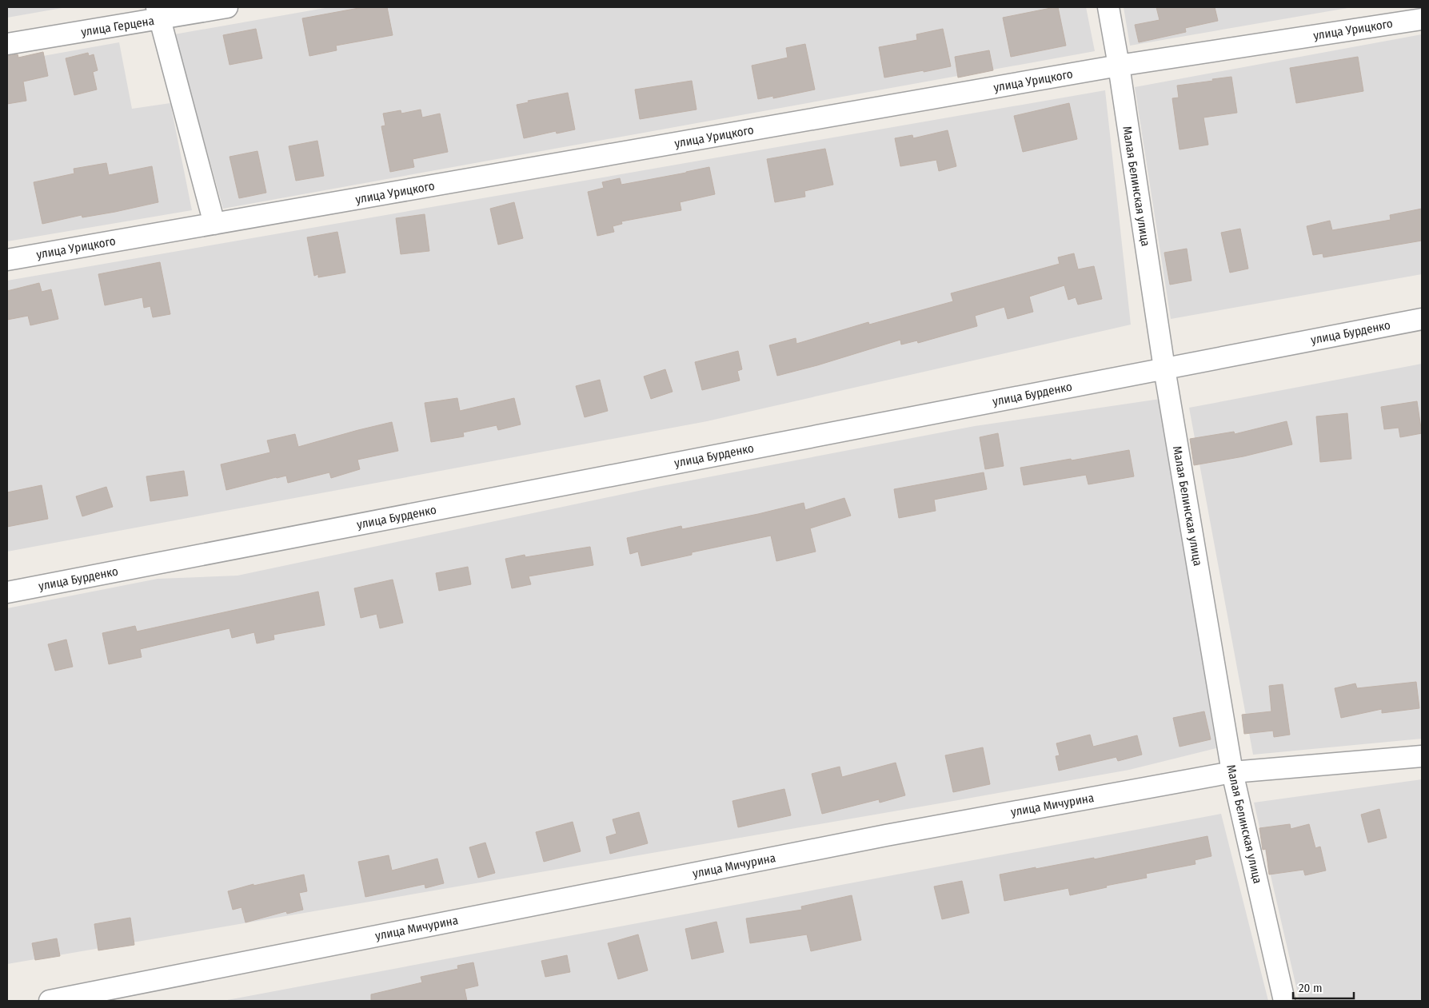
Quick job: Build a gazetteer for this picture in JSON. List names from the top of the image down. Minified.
{"streets":{"street":["улица Герцена","улица Урицкого","Малая Белинская улица","улица Бурденко","улица Мичурина"]},"crossings":[["улица Урицкого","Малая Белинская улица"],["Малая Белинская улица","улица Бурденко"],["Малая Белинская улица","улица Мичурина"]],"scale_bar":"20 m"}
